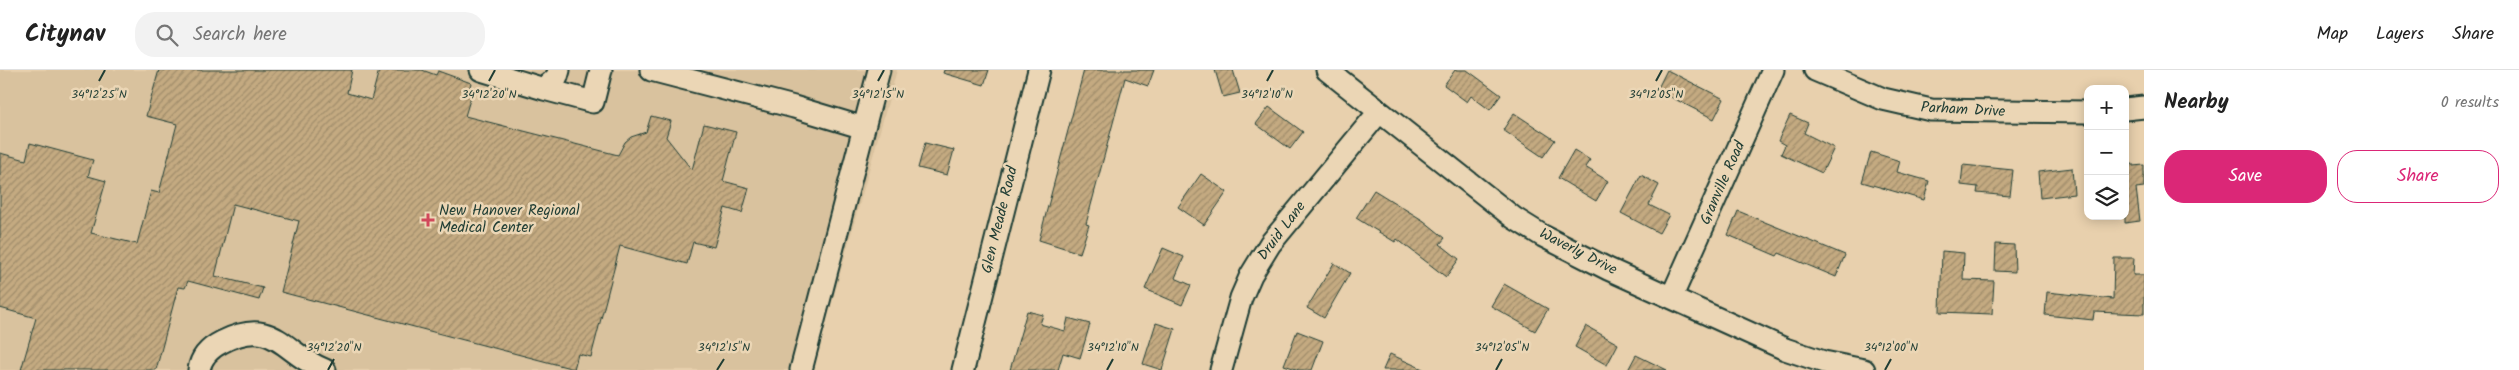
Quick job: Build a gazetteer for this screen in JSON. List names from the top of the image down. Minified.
{"streets":{"street":["Parham Drive","Granville Road","Glen Meade Road","Druid Lane","Waverly Drive"]},"crossings":[["Granville Road","Waverly Drive"],["Druid Lane","Waverly Drive"]],"places":{"health":["New Hanover Regional Medical Center"]},"page":{"header":"Citynav","search":"Search here","nav":["Map","Layers","Share"],"heading":["Nearby","0 results"],"map_buttons":["+","−"],"buttons":["Save","Share"]},"coordinates":["34°12'15\"N","34°12'05\"N","34°12'25\"N","34°12'20\"N","34°12'10\"N","34°12'00\"N"]}
